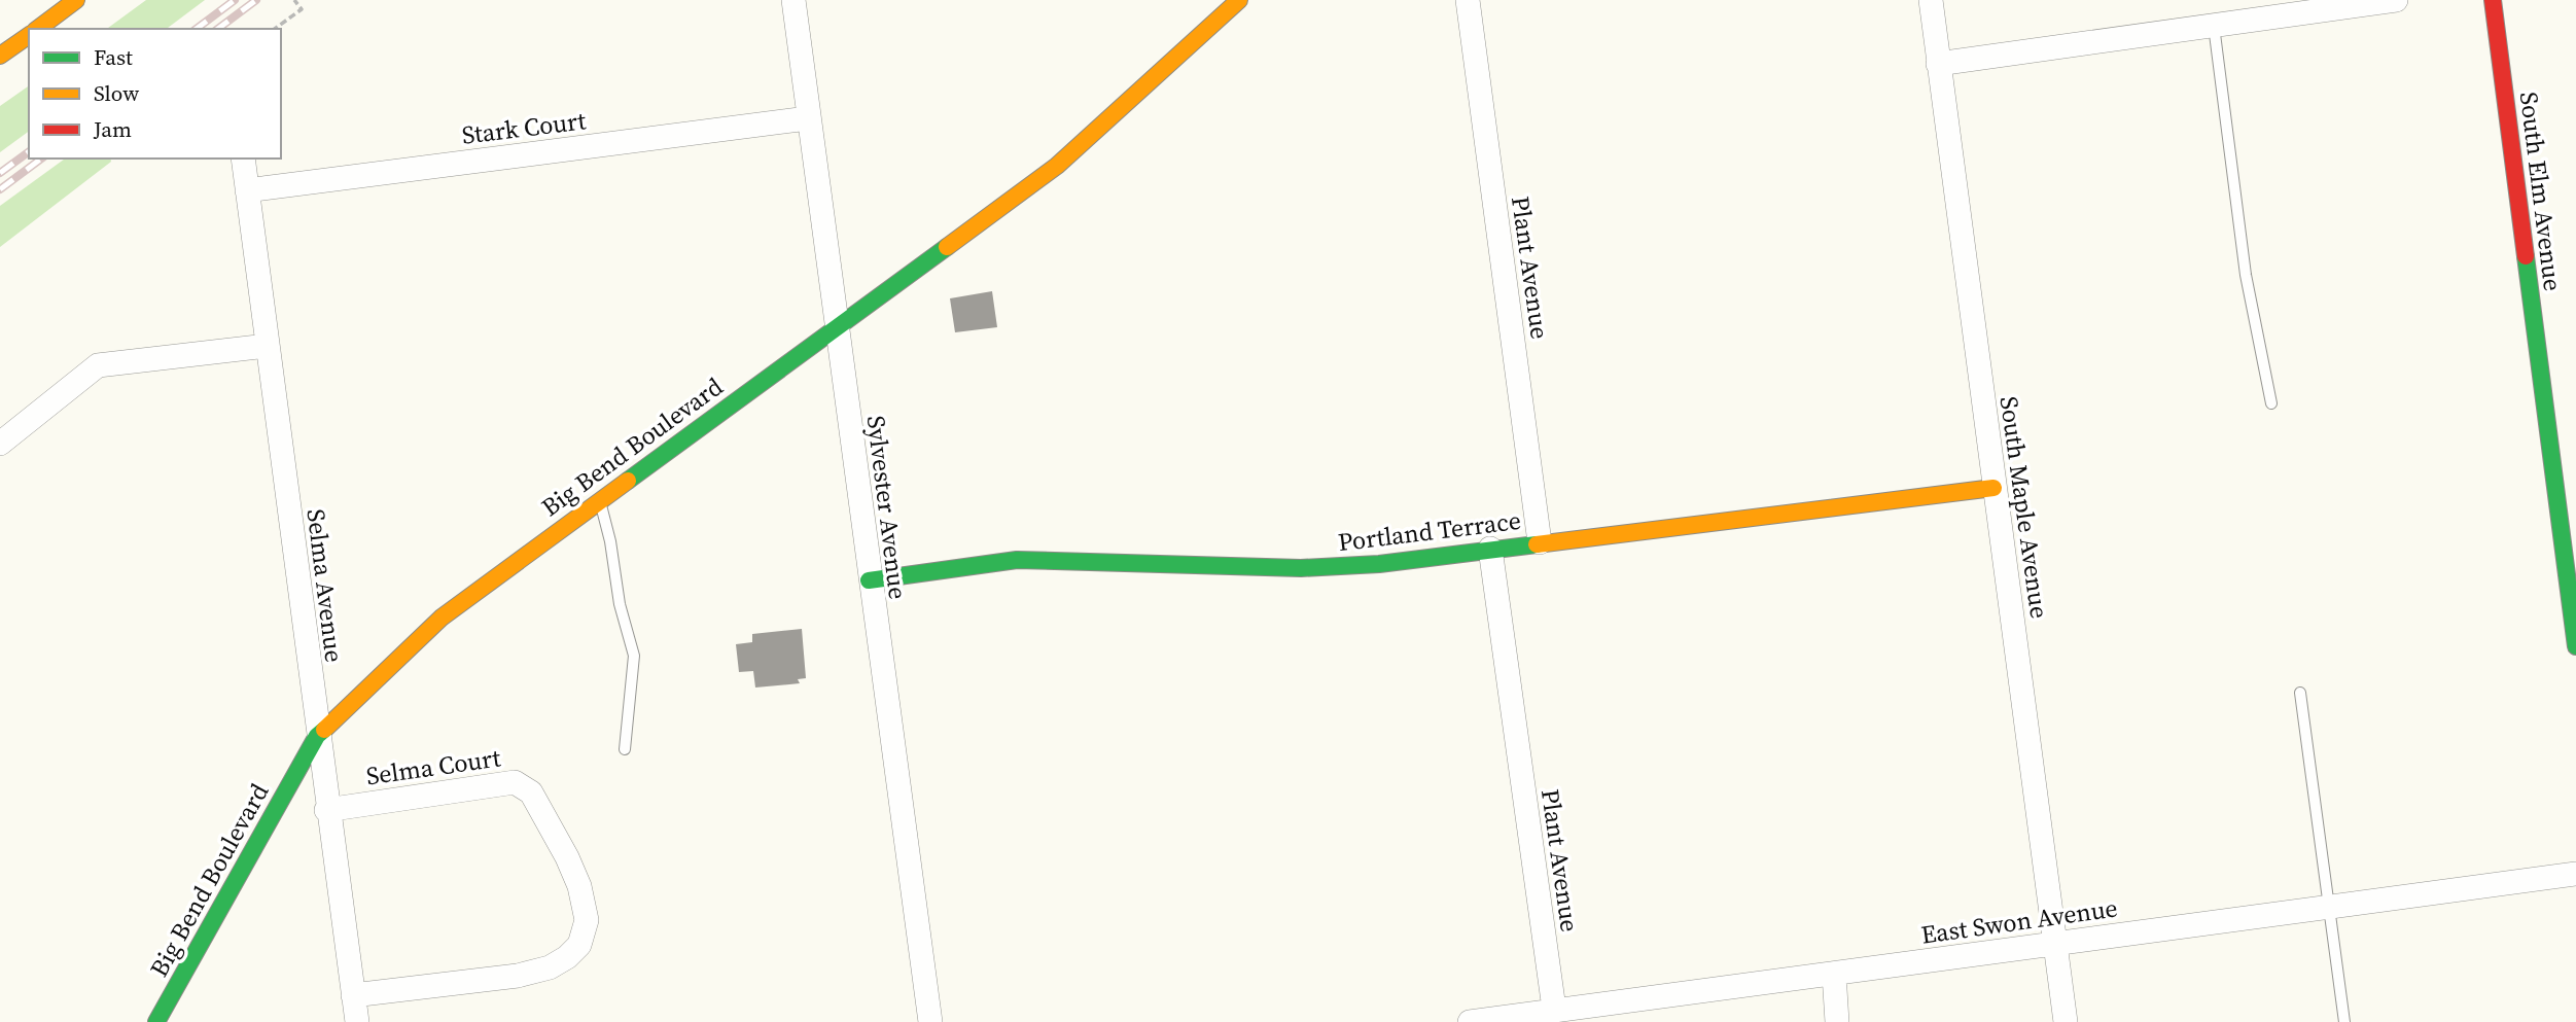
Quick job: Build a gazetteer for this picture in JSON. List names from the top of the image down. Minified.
{"streets":{"main road":["South Elm Avenue","Big Bend Boulevard","Portland Terrace"],"street":["Stark Court","Plant Avenue","Sylvester Avenue","South Maple Avenue","Selma Avenue","Selma Court","East Swon Avenue"]},"crossings":[["Stark Court","Sylvester Avenue"],["Stark Court","Selma Avenue"],["Plant Avenue","Portland Terrace"],["Plant Avenue","East Swon Avenue"],["Big Bend Boulevard","Sylvester Avenue"],["Big Bend Boulevard","Selma Avenue"],["Sylvester Avenue","Portland Terrace"],["South Maple Avenue","Portland Terrace"],["South Maple Avenue","East Swon Avenue"],["Selma Avenue","Selma Court"]],"legend":["Fast","Slow","Jam"]}
